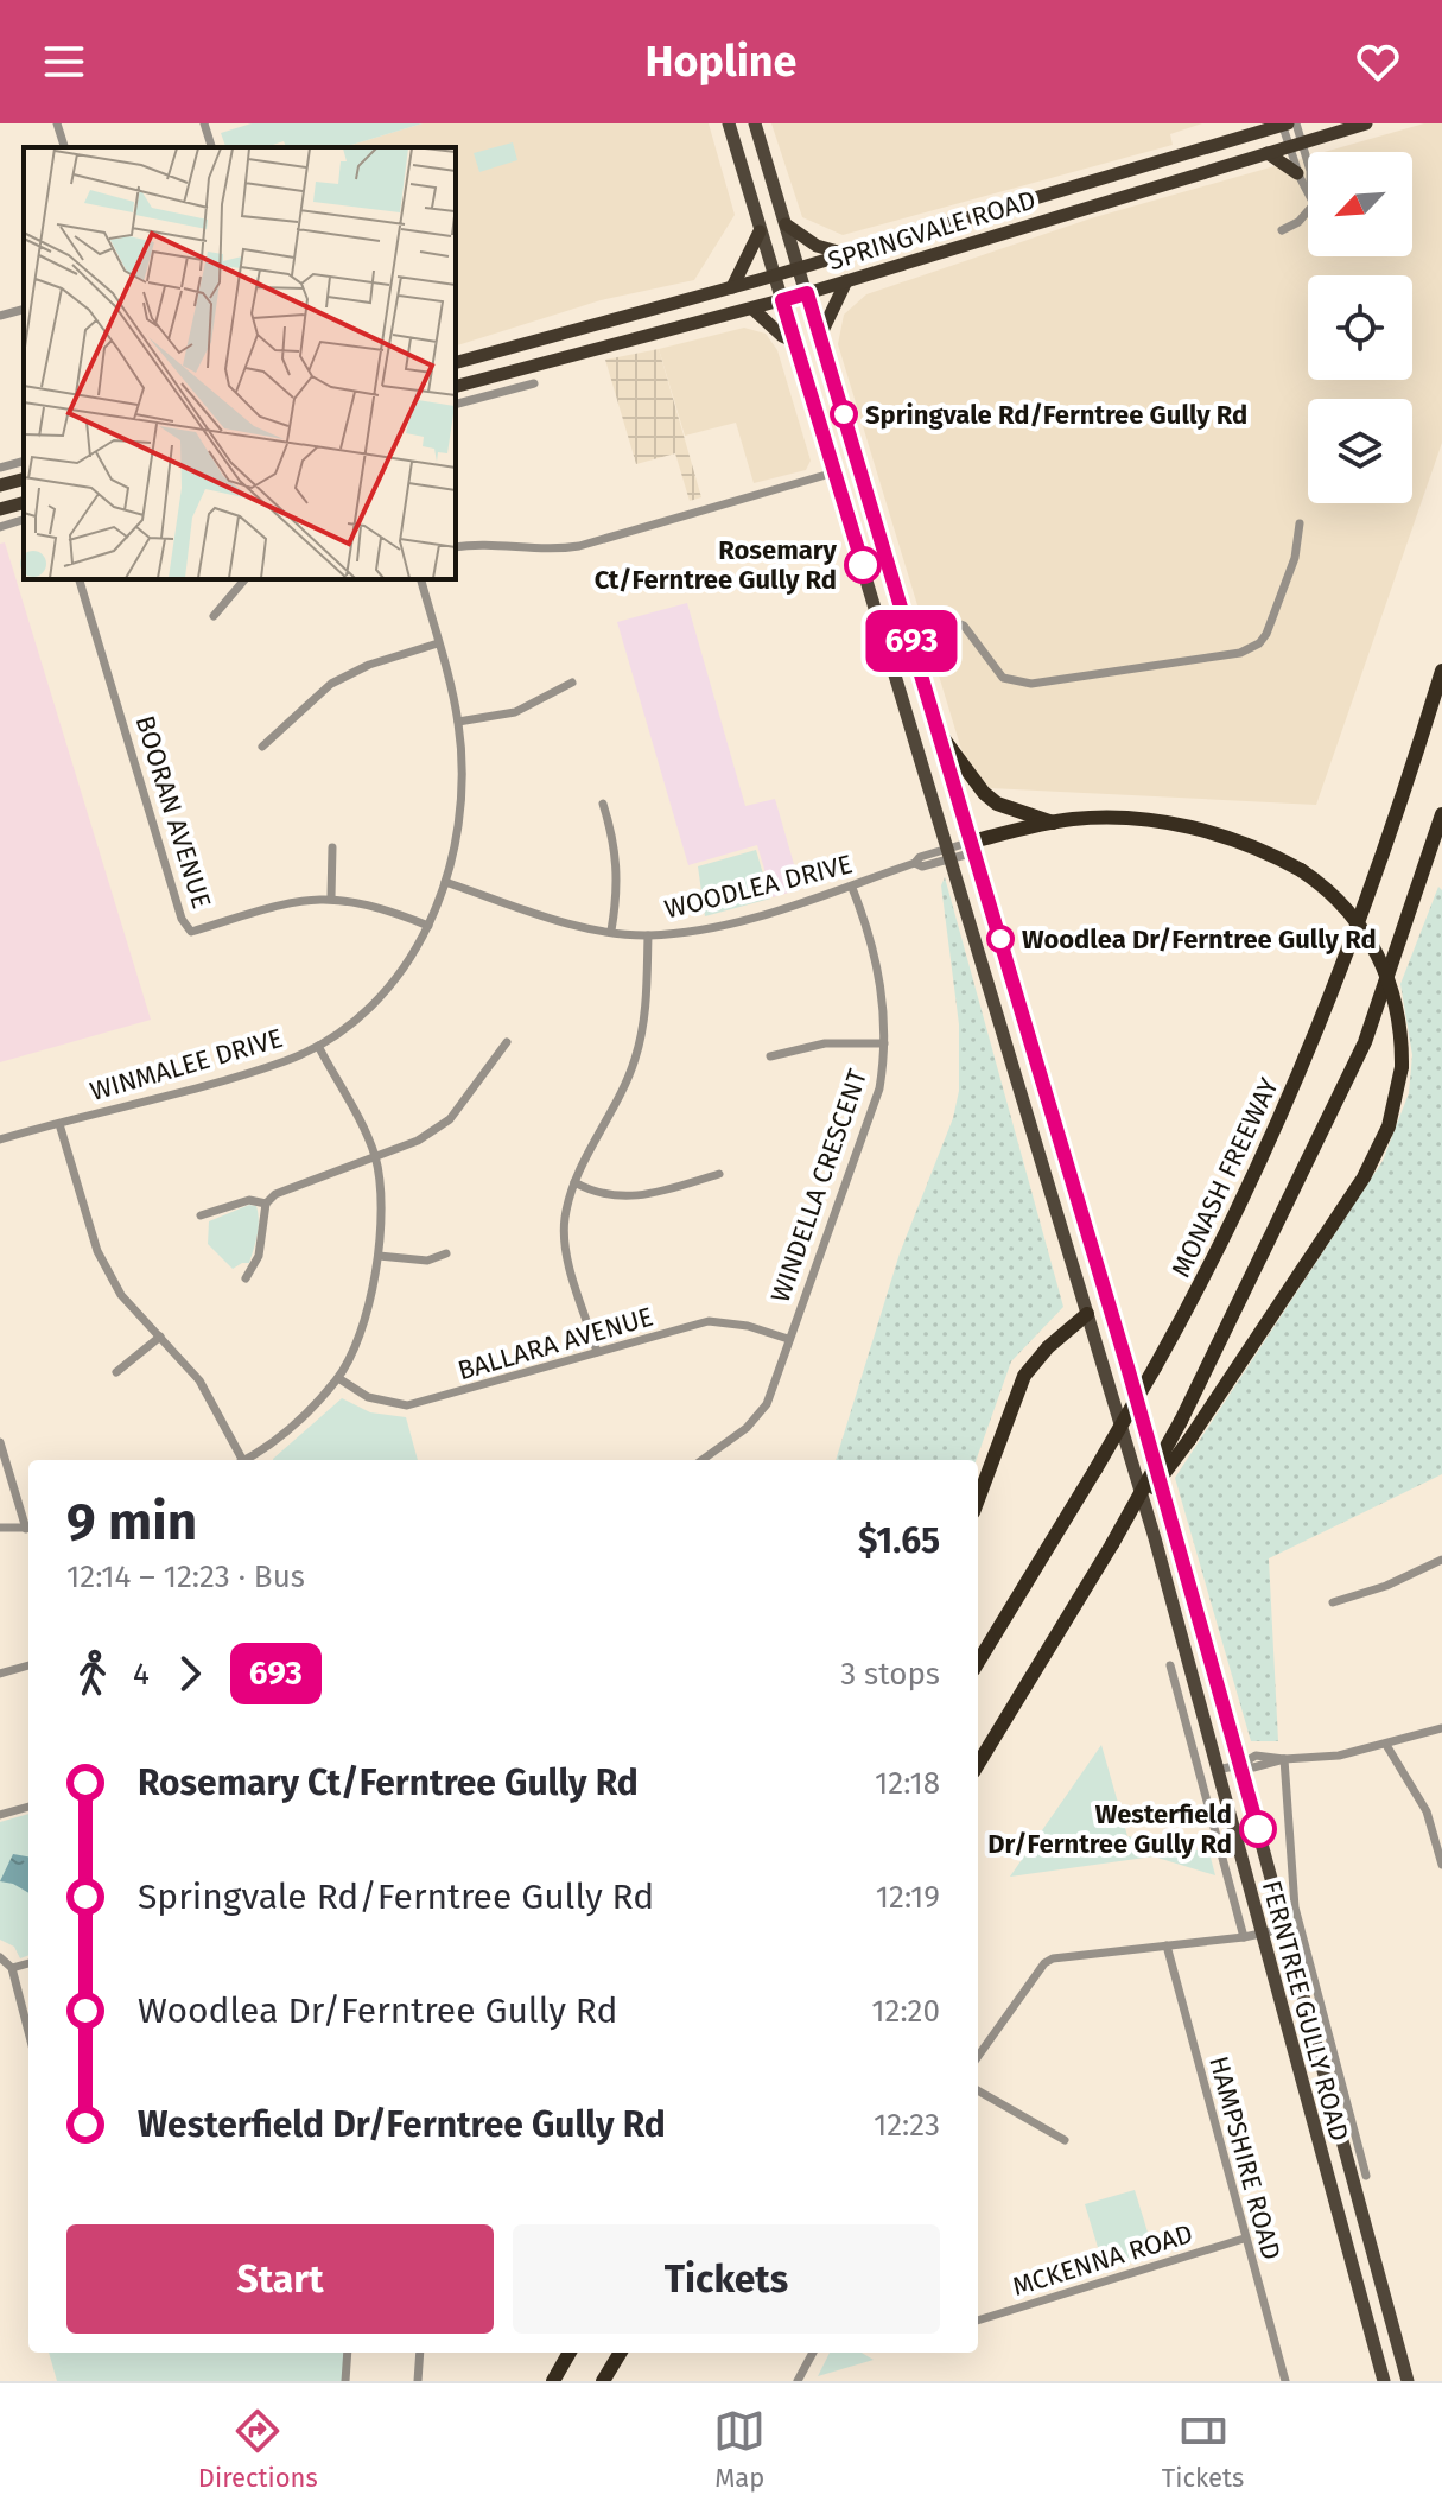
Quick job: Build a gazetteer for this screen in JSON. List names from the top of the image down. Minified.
{"streets":{"highway":["SPRINGVALE ROAD","MONASH FREEWAY"],"main road":["FERNTREE GULLY ROAD"],"street":["BOORAN AVENUE","WOODLEA DRIVE","WINMALEE DRIVE","WINDELLA CRESCENT","BALLARA AVENUE","HAMPSHIRE ROAD","MCKENNA ROAD"]},"crossings":[["SPRINGVALE ROAD","FERNTREE GULLY ROAD"],["BOORAN AVENUE","WINMALEE DRIVE"],["WOODLEA DRIVE","WINMALEE DRIVE"],["WOODLEA DRIVE","WINDELLA CRESCENT"],["WOODLEA DRIVE","FERNTREE GULLY ROAD"],["WINDELLA CRESCENT","BALLARA AVENUE"],["HAMPSHIRE ROAD","MCKENNA ROAD"]],"places":["Springvale Rd/Ferntree Gully Rd","Rosemary Ct/Ferntree Gully Rd","Woodlea Dr/Ferntree Gully Rd","Westerfield Dr/Ferntree Gully Rd"],"lines":["bus line 693"],"north":"bottom left","page":{"header":"Hopline","on_map":"693","heading":["9 min","12:14 – 12:23 · Bus","$1.65"],"legs":["4","693","3 stops"],"list":[{"name":"Rosemary Ct/Ferntree Gully Rd","value":"12:18"},{"name":"Springvale Rd/Ferntree Gully Rd","value":"12:19"},{"name":"Woodlea Dr/Ferntree Gully Rd","value":"12:20"},{"name":"Westerfield Dr/Ferntree Gully Rd","value":"12:23"}],"buttons":["Start","Tickets"],"tabs":["Directions","Map","Tickets"]}}
